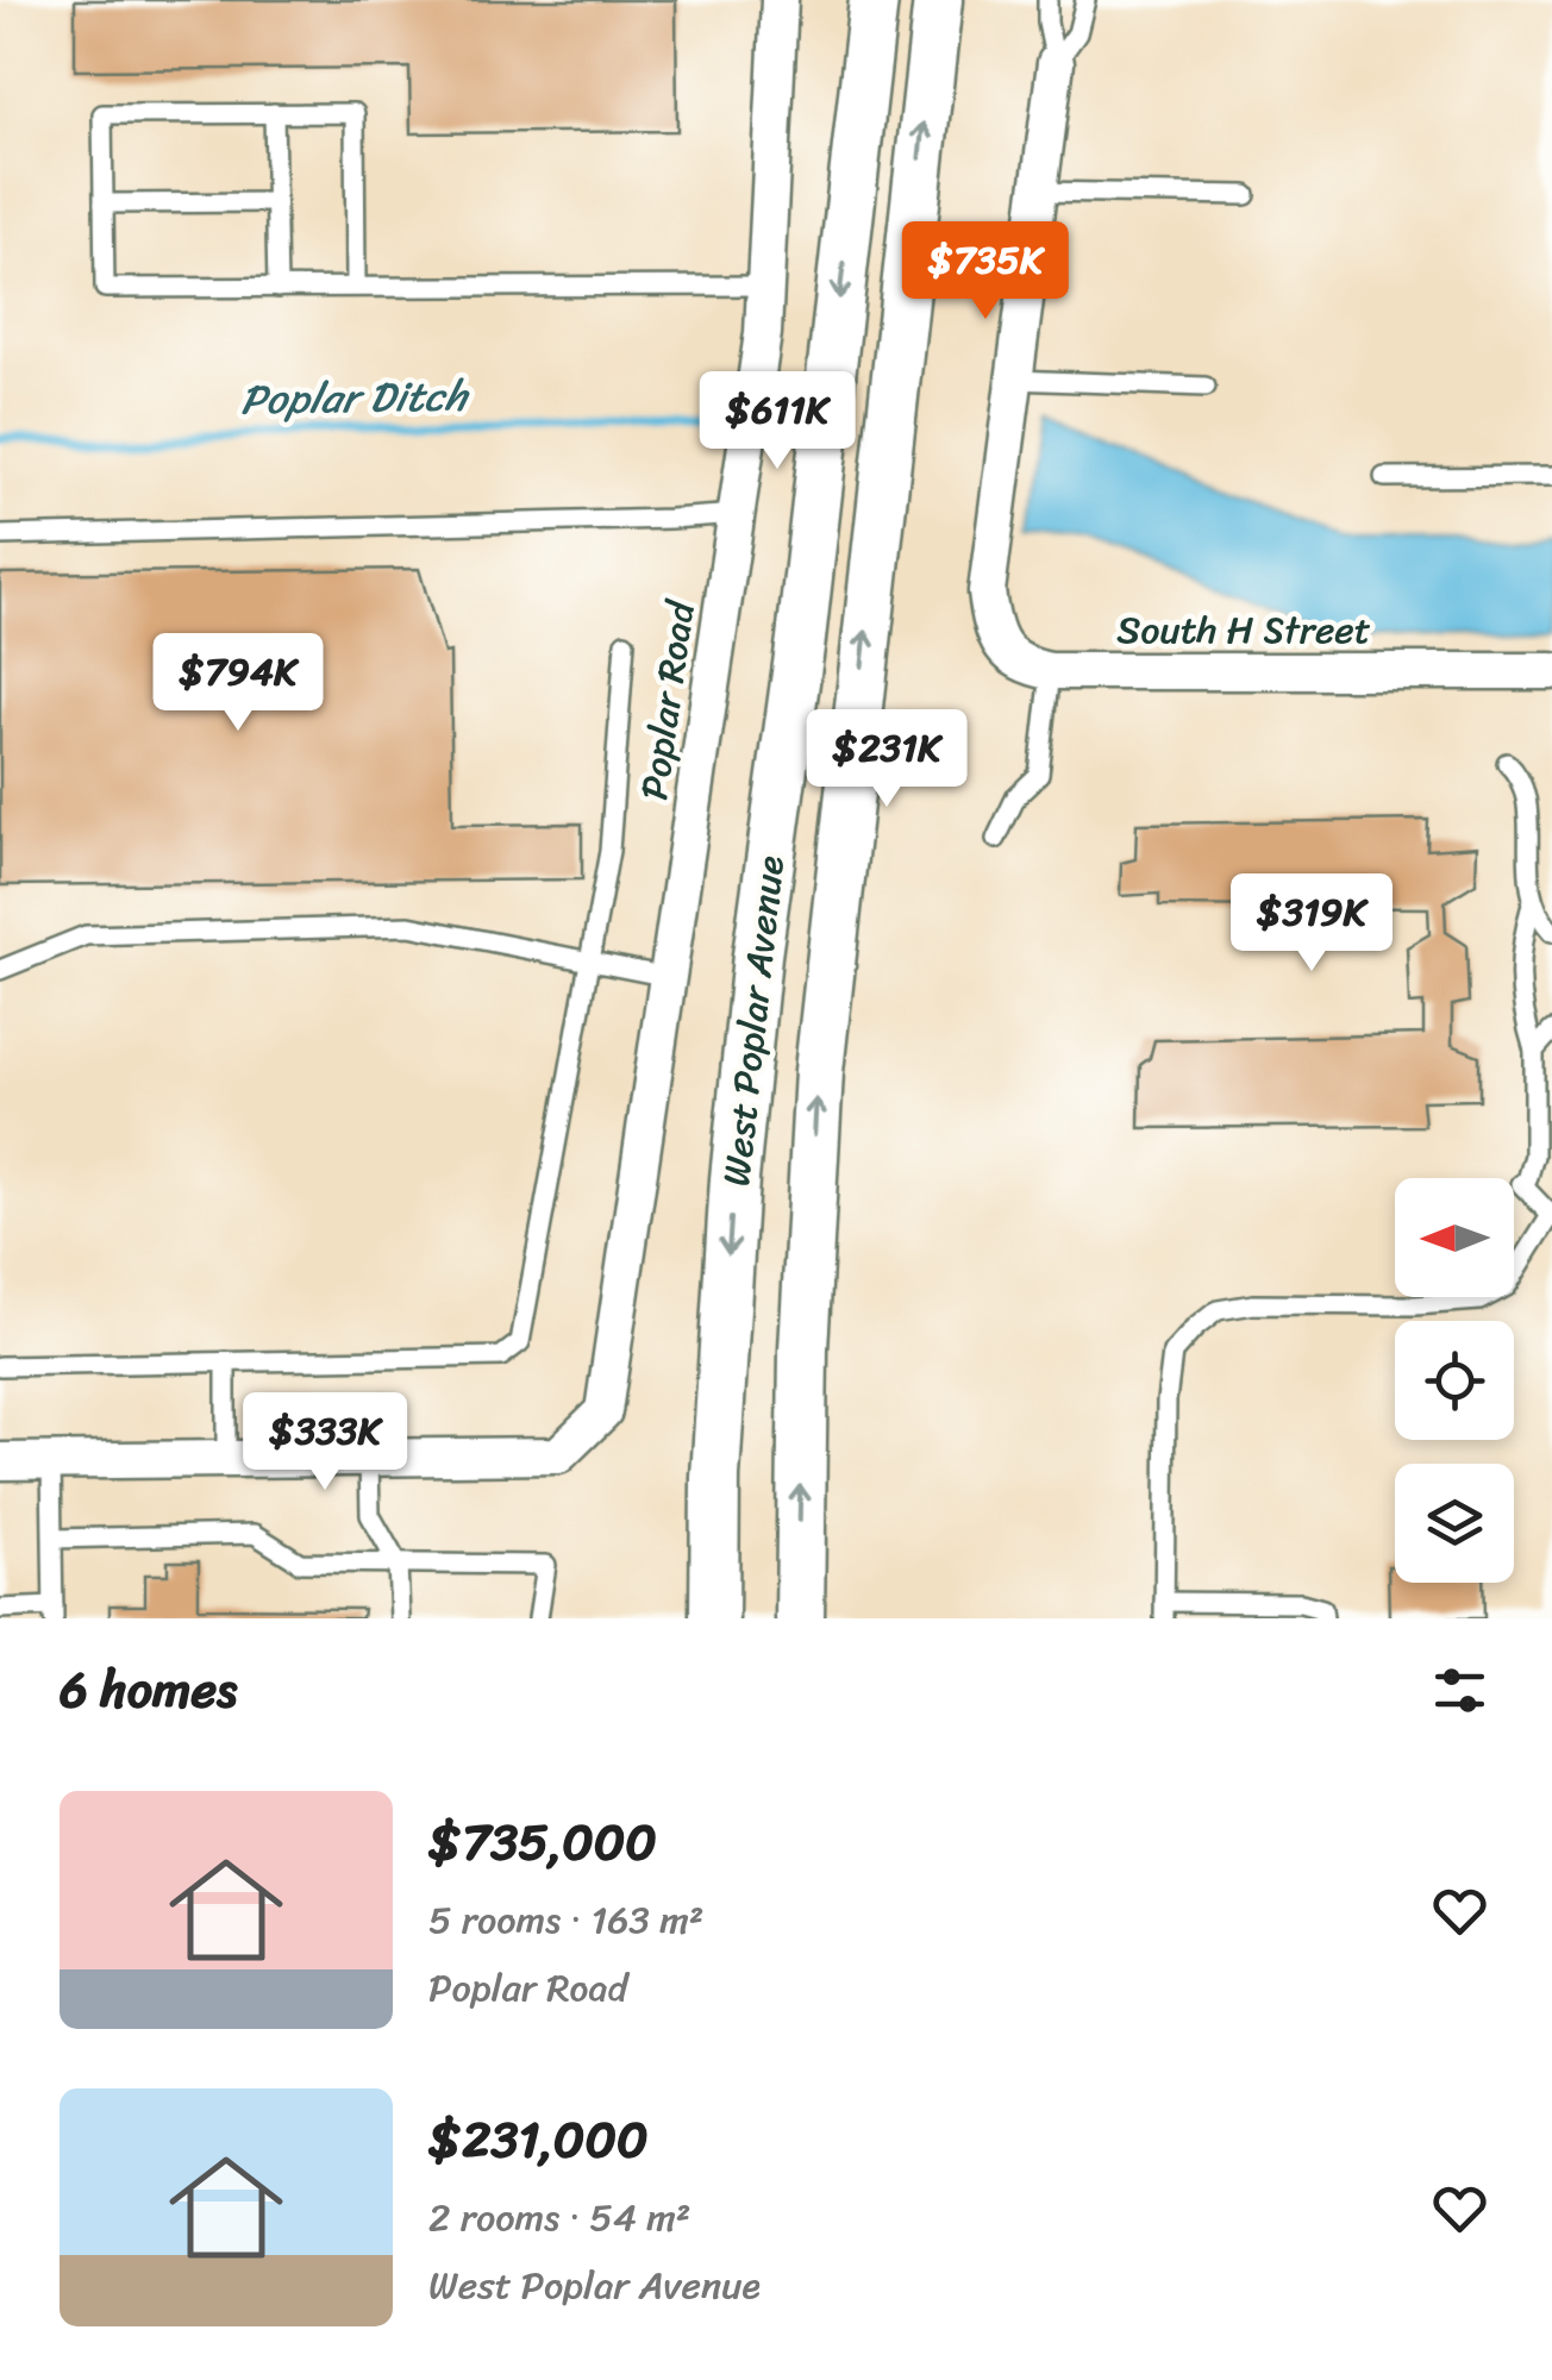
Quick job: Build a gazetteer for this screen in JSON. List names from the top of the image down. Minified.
{"streets":{"main road":["West Poplar Avenue"],"street":["South H Street","Poplar Road"]},"water":["Poplar Ditch"],"north":"left","page":{"price":["$735K","$611K","$794K","$231K","$319K","$333K"],"heading":"6 homes","list":[{"name":"$735,000","note":"5 rooms · 163 m² · Poplar Road"},{"name":"$231,000","note":"2 rooms · 54 m² · West Poplar Avenue"}]}}
